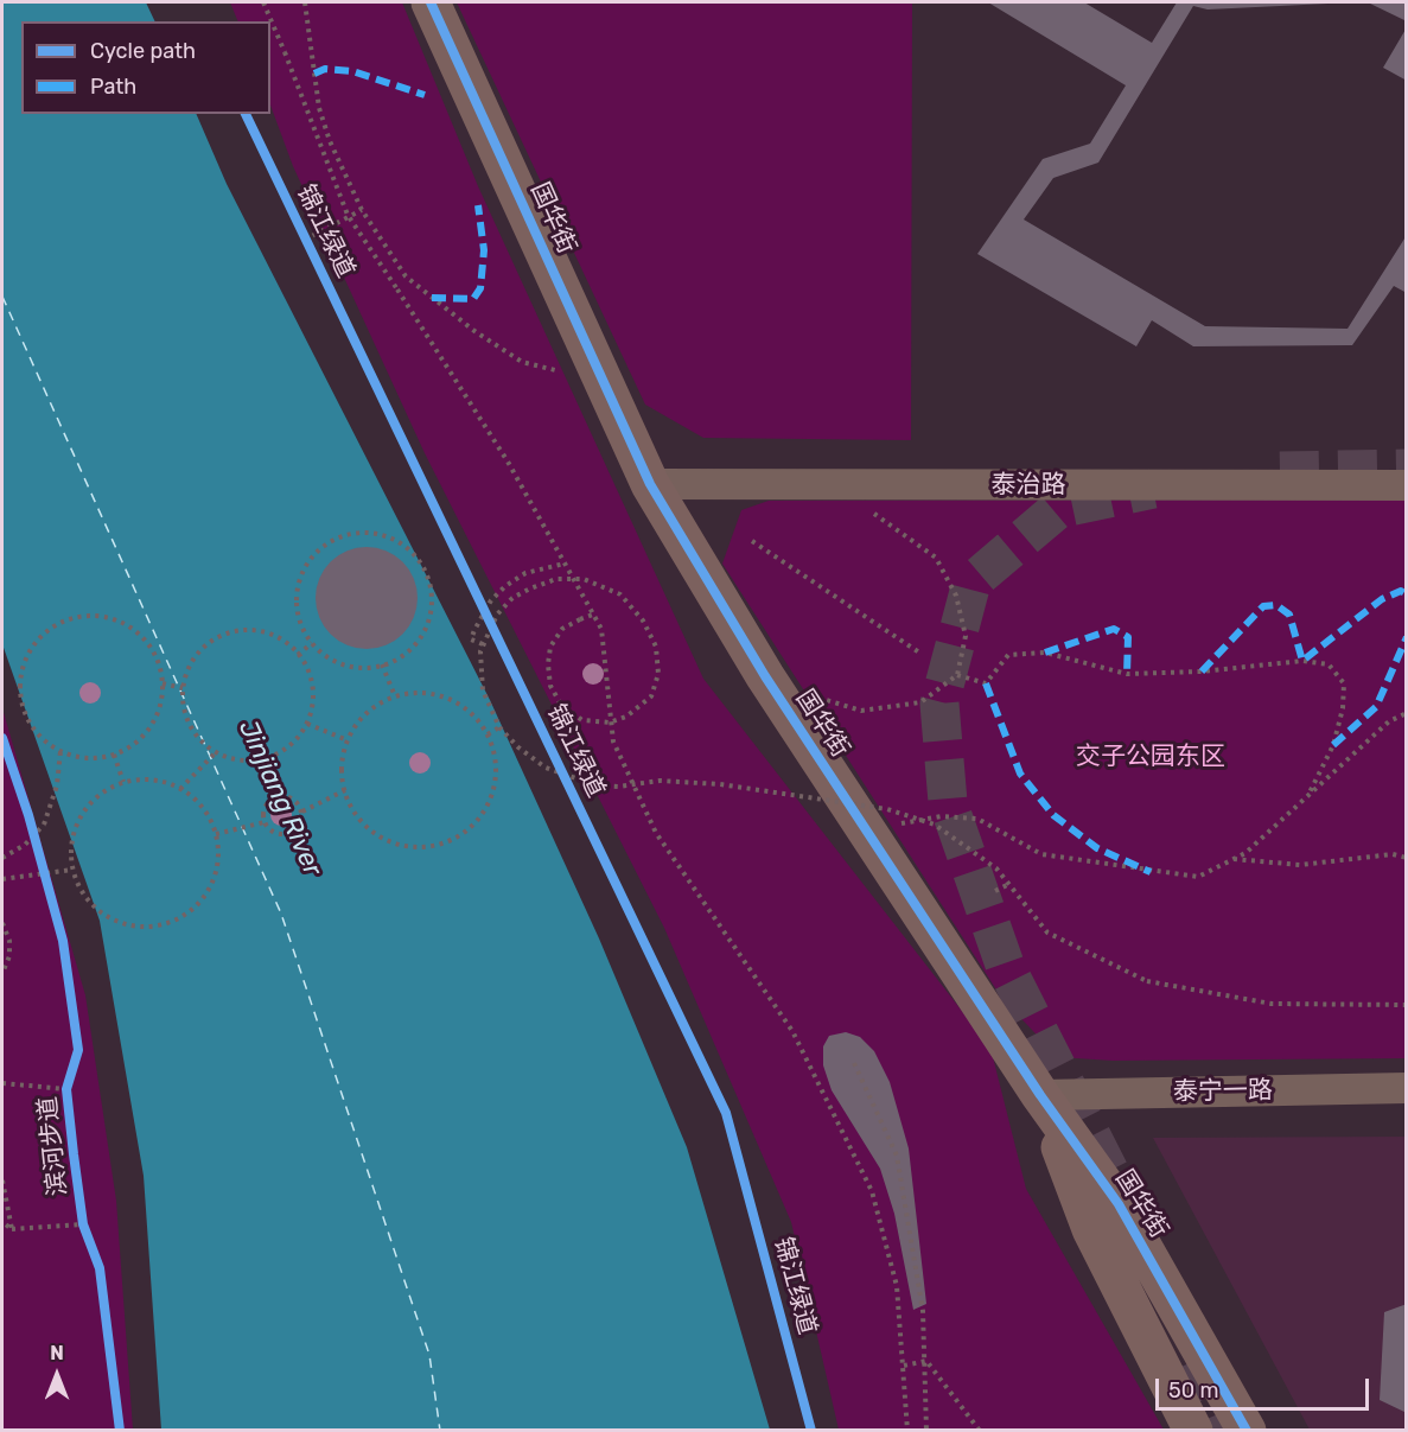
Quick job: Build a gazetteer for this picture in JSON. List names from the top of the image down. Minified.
{"streets":{"street":["国华街","泰治路","泰宁一路"],"cycle path":["锦江绿道","滨河步道"]},"crossings":[["国华街","泰治路"],["国华街","泰宁一路"]],"water":["Jinjiang River"],"parks":["交子公园东区"],"legend":["Cycle path","Path"],"scale_bar":"50 m","north":"top"}
